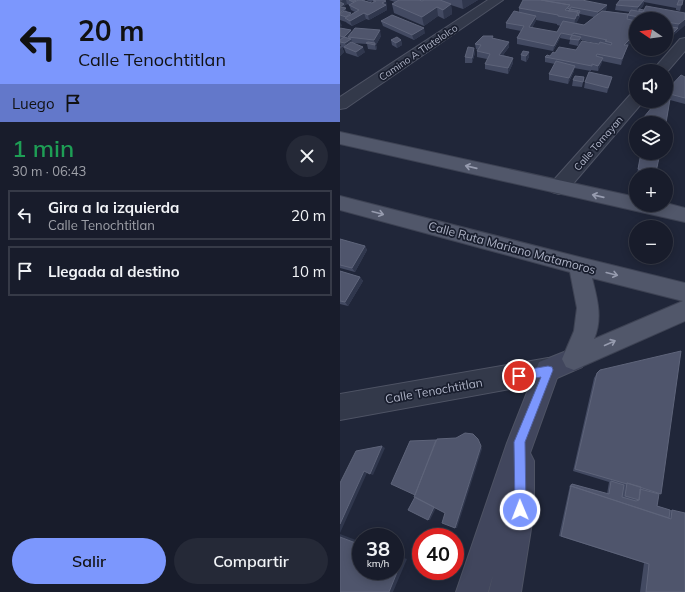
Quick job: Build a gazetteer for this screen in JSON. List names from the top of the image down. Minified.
{"streets":{"main road":["Calle Ruta Mariano Matamoros"],"street":["Camino A Tlatelolco","Calle Tomayan","Calle Tenochtitlan"]},"north":"left","page":{"turn":["20 m","Calle Tenochtitlan"],"map_buttons":["+","−"],"then":"Luego","heading":["1 min","30 m · 06:43"],"list":[{"name":"Gira a la izquierda","note":"Calle Tenochtitlan","value":"20 m"},{"name":"Llegada al destino","value":"10 m"}],"speed":"38 km/h","limit":"40","buttons":["Salir","Compartir"]}}
